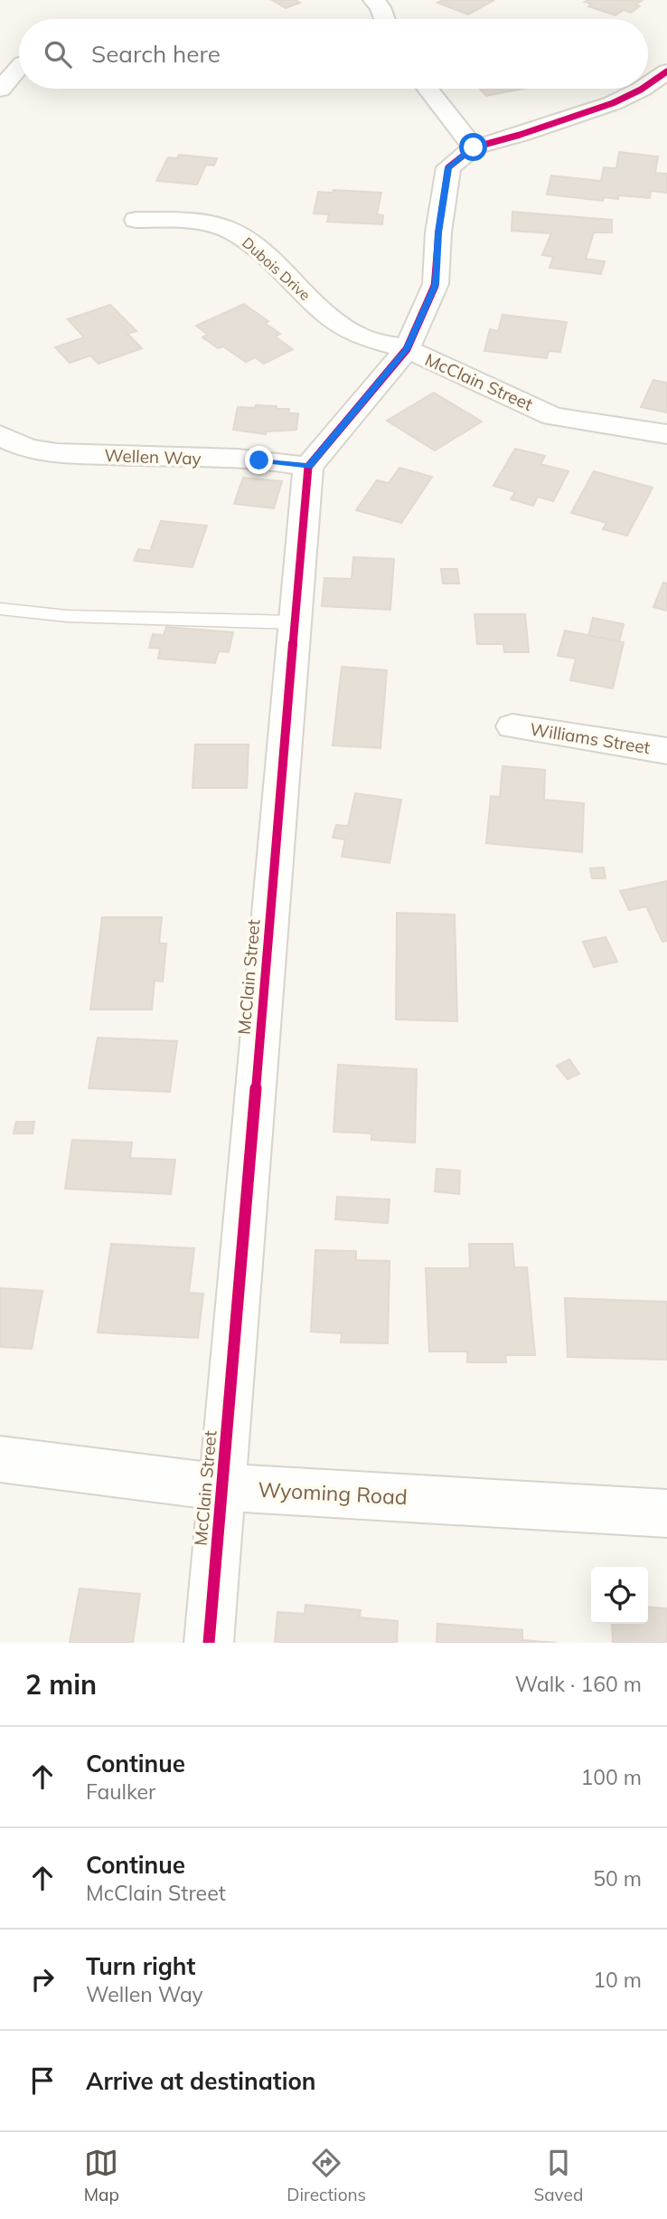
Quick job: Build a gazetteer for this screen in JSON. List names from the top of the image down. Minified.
{"streets":{"street":["Dubois Drive","McClain Street","Wellen Way","Williams Street","Wyoming Road"]},"crossings":[["Dubois Drive","McClain Street"],["McClain Street","Wellen Way"],["McClain Street","Wyoming Road"]],"page":{"search":"Search here","heading":["2 min","Walk · 160 m"],"list":[["Continue","Faulker","100 m"],["Continue","McClain Street","50 m"],["Turn right","Wellen Way","10 m"],"Arrive at destination"],"nav":["Map","Directions","Saved"]}}
